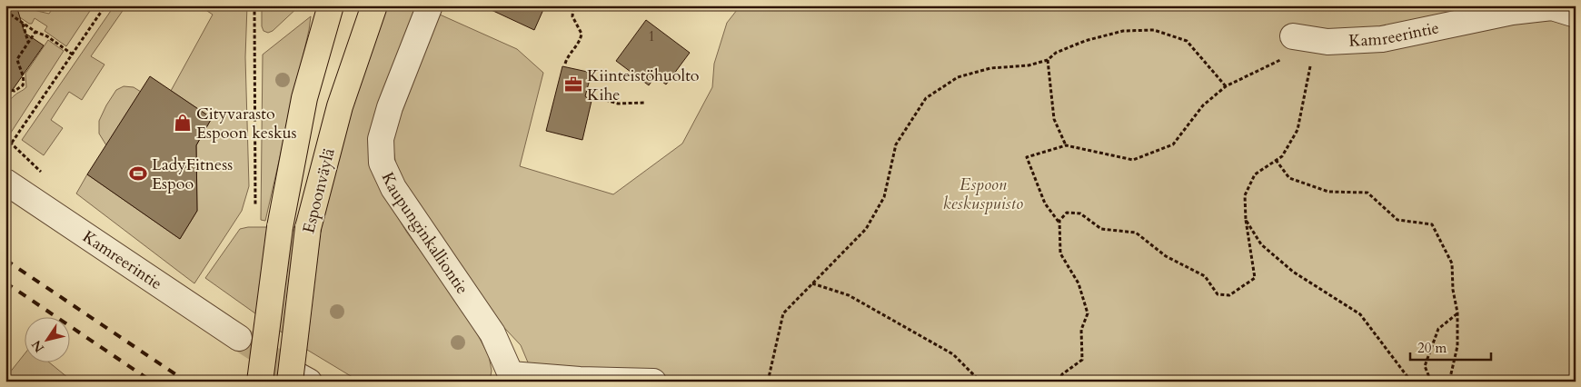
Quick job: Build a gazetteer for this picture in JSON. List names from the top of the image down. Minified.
{"streets":{"main road":["Espoonväylä"],"street":["Kamreerintie","Kaupunginkalliontie"]},"parks":["Espoon keskuspuisto"],"places":{"office":["Kiinteistöhuolto Kihe"],"shop":["Cityvarasto Espoon keskus"],"sports":["LadyFitness Espoo"]},"house_numbers":["1"],"scale_bar":"20 m","north":"bottom left"}
